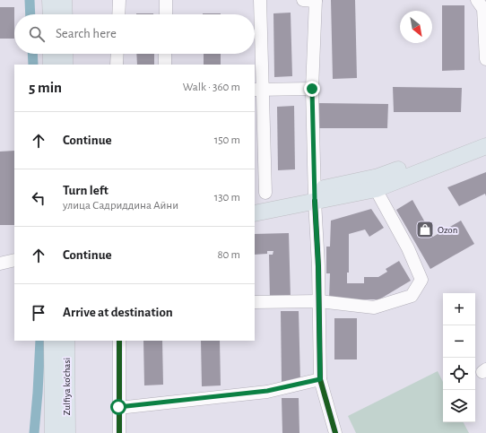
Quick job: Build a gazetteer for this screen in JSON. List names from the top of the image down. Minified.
{"streets":{"main road":["Zulfiya ko'chasi"]},"places":{"shop":["Ozon"]},"north":"bottom right","page":{"search":"Search here","heading":["5 min","Walk · 360 m"],"list":[["Continue","150 m"],["Turn left","улица Садриддина Айни","130 m"],["Continue","80 m"],"Arrive at destination"],"map_buttons":["+","−"]}}
